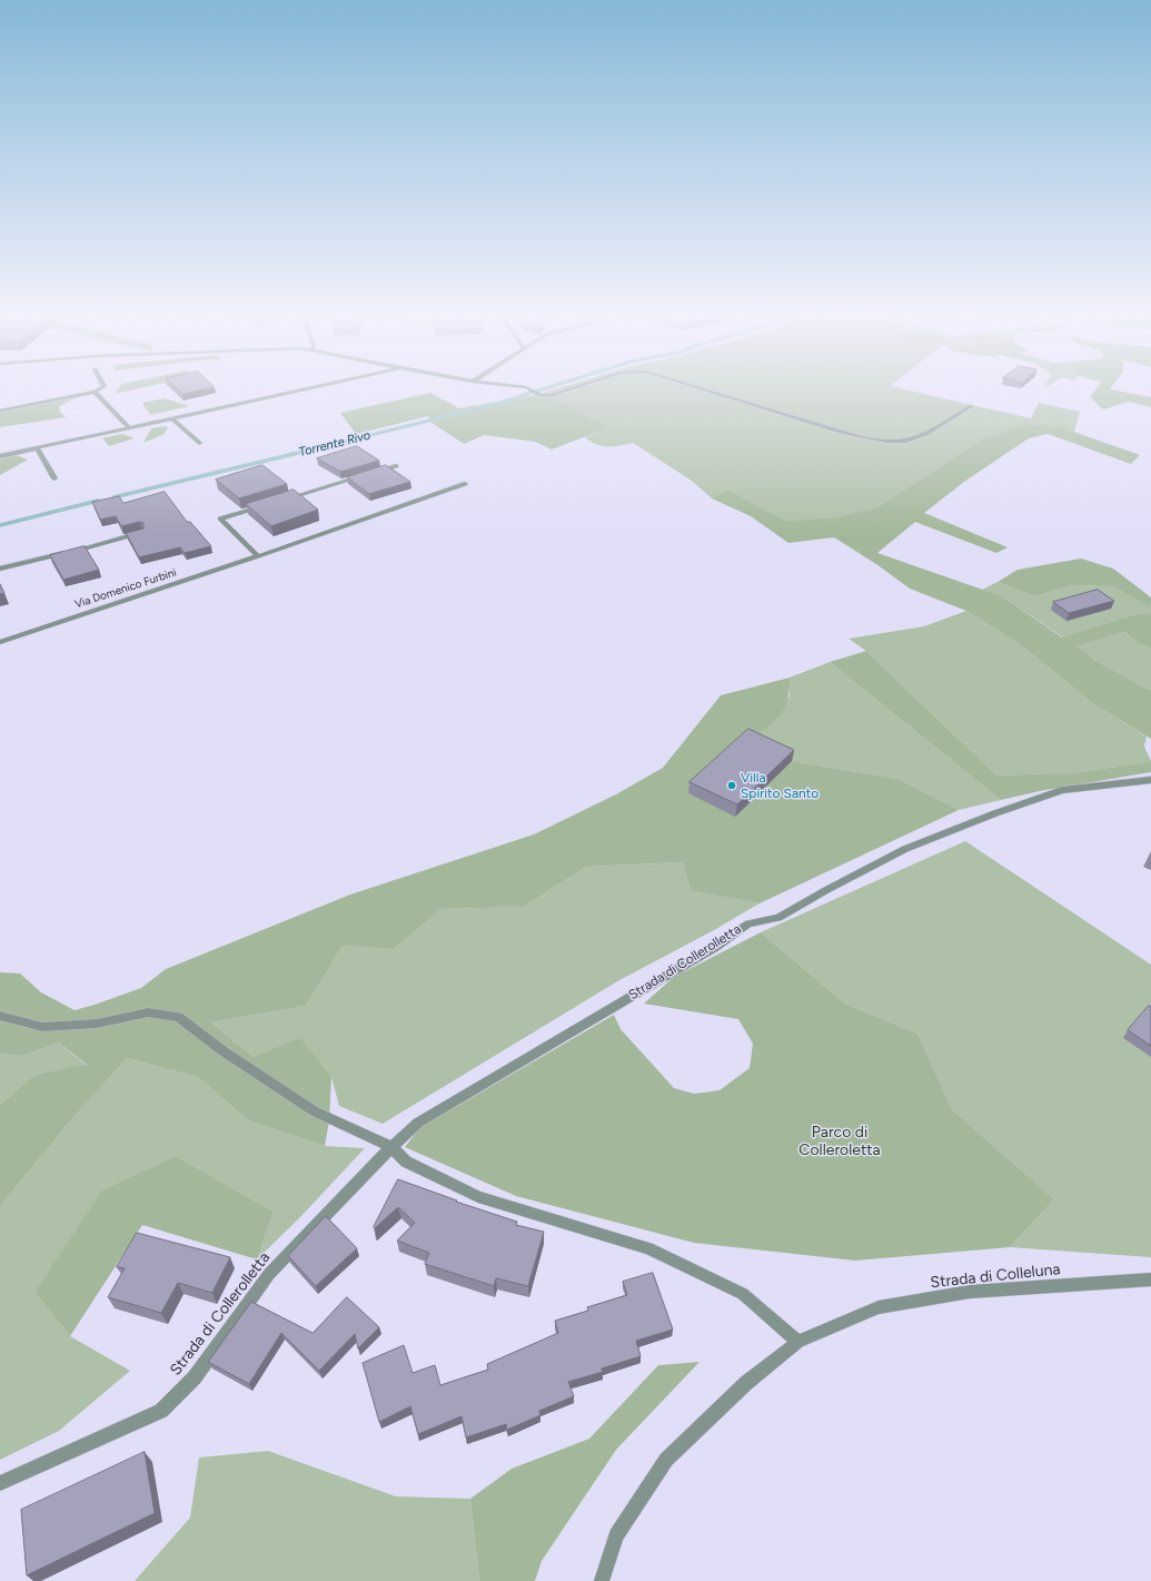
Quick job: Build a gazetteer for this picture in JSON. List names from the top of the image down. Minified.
{"streets":{"street":["Via Domenico Furbini","Strada di Collerolletta","Strada di Colleluna"]},"water":["Torrente Rivo"],"parks":["Parco di Colleroletta"],"places":["Villa Spirito Santo"]}
